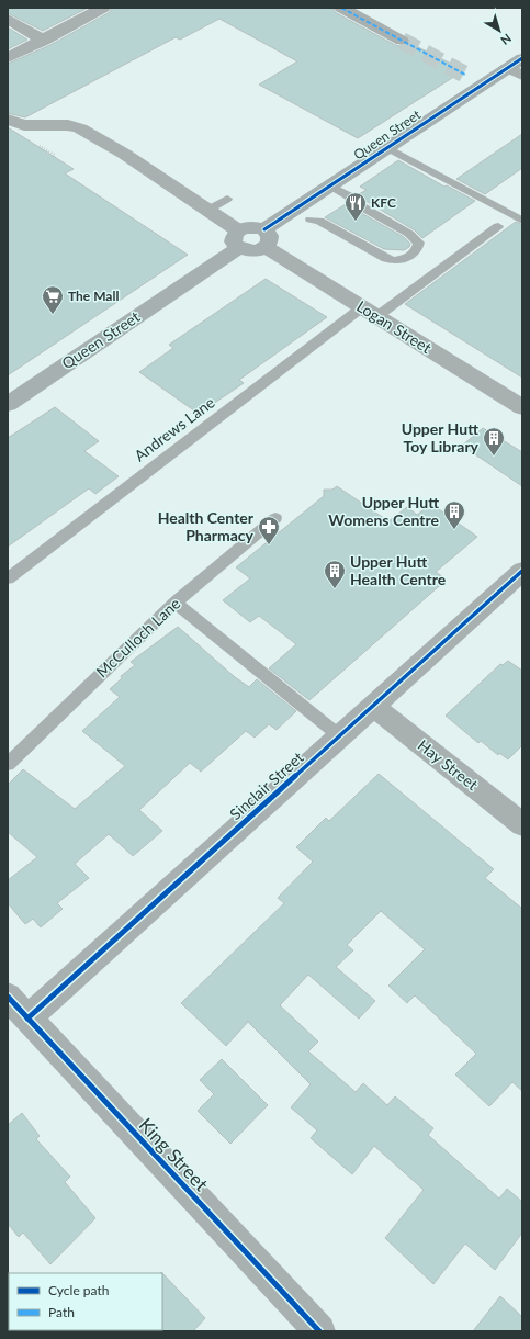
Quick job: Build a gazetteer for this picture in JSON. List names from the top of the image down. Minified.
{"streets":{"street":["Queen Street","Logan Street","Hay Street","Sinclair Street","King Street"],"lane":["Andrews Lane","McCulloch Lane"]},"crossings":[["Queen Street","Logan Street"],["Logan Street","Andrews Lane"],["Hay Street","Sinclair Street"],["Sinclair Street","King Street"]],"places":{"restaurant":["KFC"],"supermarket":["The Mall"],"building":["Upper Hutt Toy Library","Upper Hutt Womens Centre","Upper Hutt Health Centre"],"pharmacy":["Health Center Pharmacy"]},"legend":["Cycle path","Path"],"north":"bottom right"}
